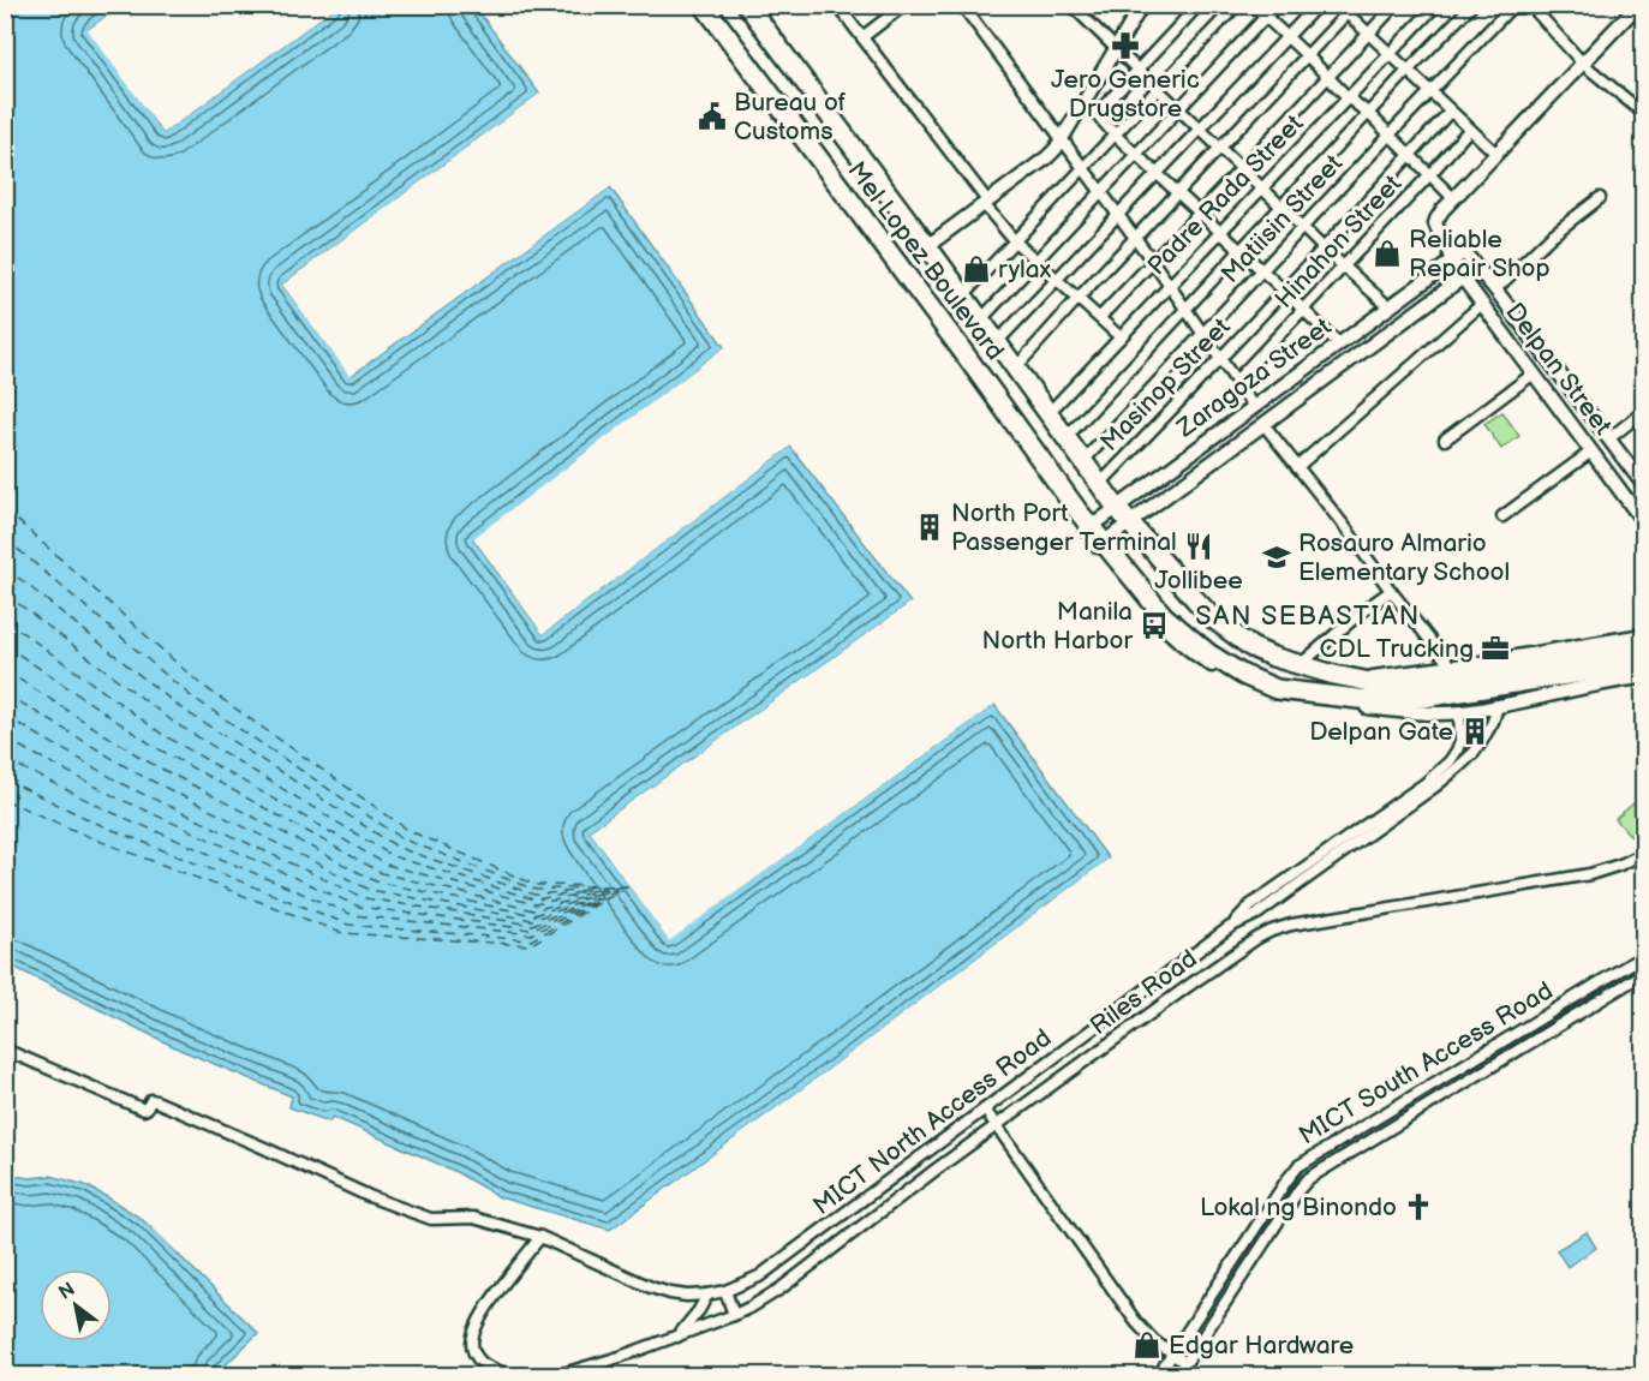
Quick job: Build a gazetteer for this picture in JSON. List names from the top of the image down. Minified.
{"streets":{"highway":["Mel Lopez Boulevard"],"street":["Padre Rada Street","Matiisin Street","Hinahon Street","Delpan Street","Zaragoza Street","Masinop Street","Riles Road","MICT South Access Road","MICT North Access Road"]},"crossings":[["Padre Rada Street","Mel Lopez Boulevard"],["Matiisin Street","Mel Lopez Boulevard"],["Mel Lopez Boulevard","Zaragoza Street"],["Mel Lopez Boulevard","Masinop Street"],["Mel Lopez Boulevard","MICT North Access Road"],["Delpan Street","Zaragoza Street"]],"districts":["SAN SEBASTIAN"],"places":{"pharmacy":["Jero Generic Drugstore"],"public building":["Bureau of Customs"],"shop":["Reliable Repair Shop","rylax","Edgar Hardware"],"building":["North Port Passenger Terminal","Delpan Gate"],"restaurant":["Jollibee"],"school or university":["Rosauro Almario Elementary School"],"bus stop":["Manila North Harbor"],"office":["CDL Trucking"],"church":["Lokal ng Binondo"]},"north":"top left"}
